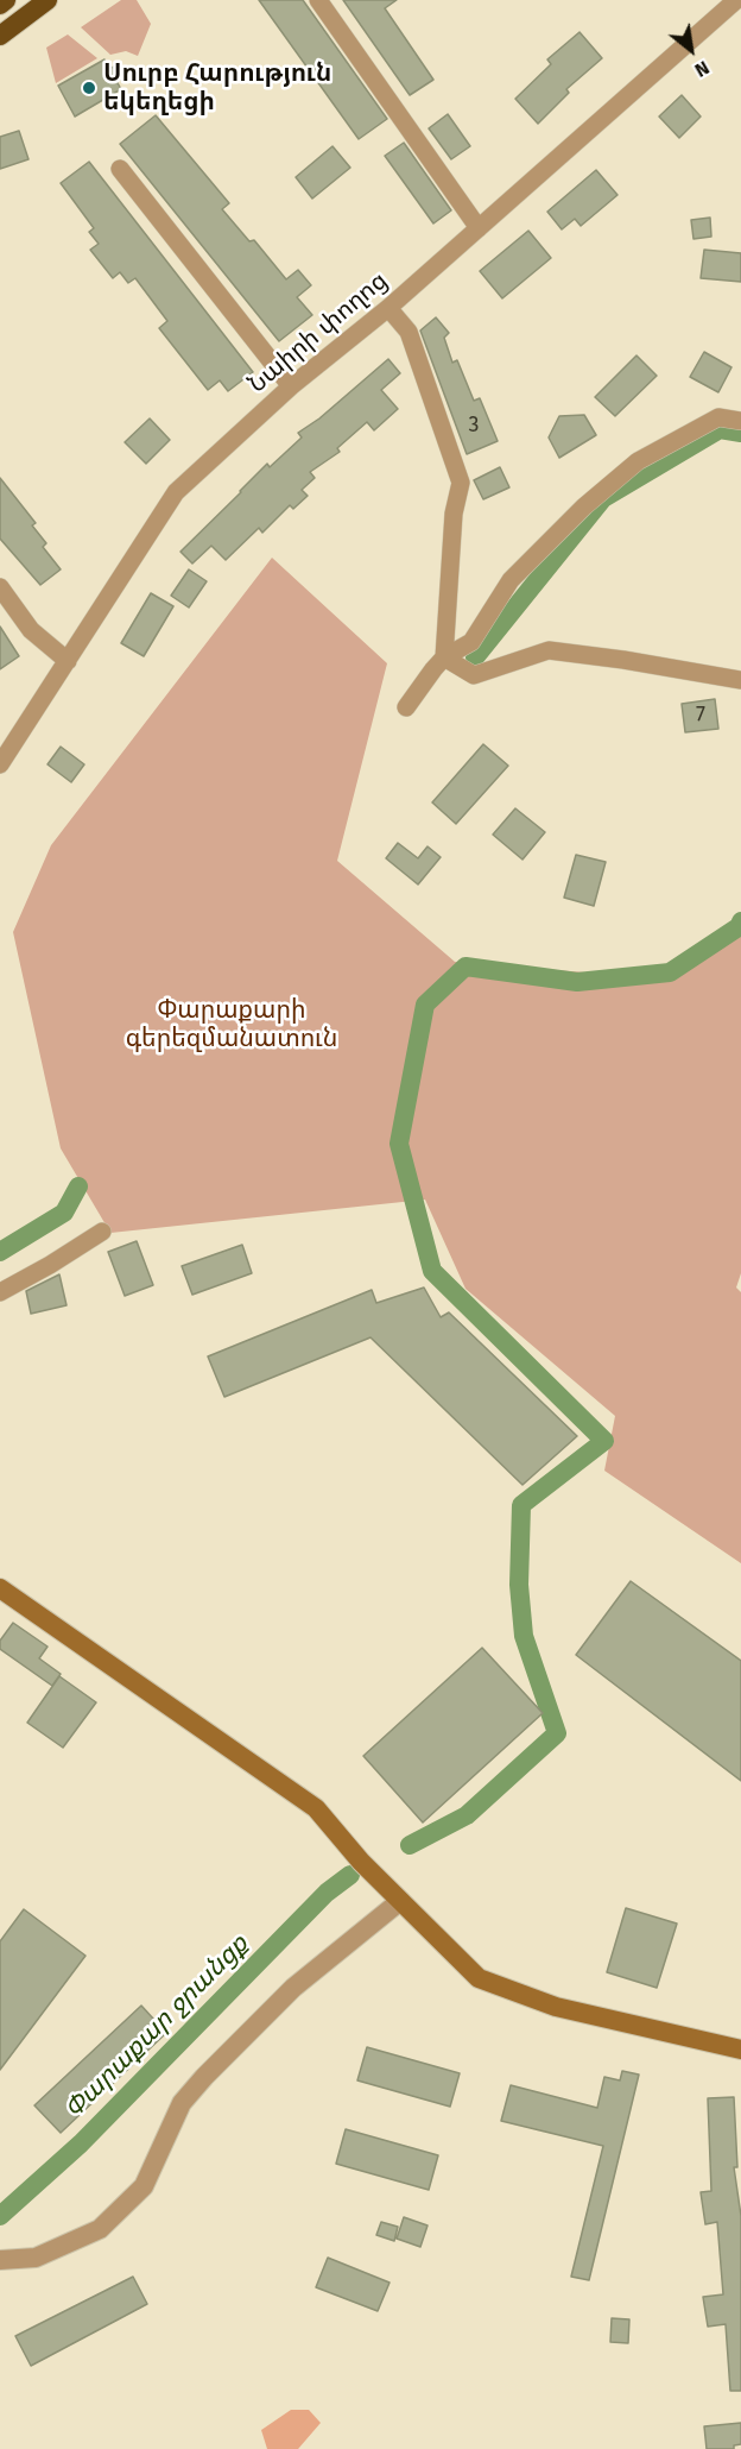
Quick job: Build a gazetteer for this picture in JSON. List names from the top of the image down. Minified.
{"streets":{"street":["Նաիրի փողոց"]},"water":["Փարաքար ջրանցք"],"parks":["Փարաքարի գերեզմանատուն"],"places":["Սուրբ Հարություն եկեղեցի"],"house_numbers":["3","7"],"north":"bottom right"}
